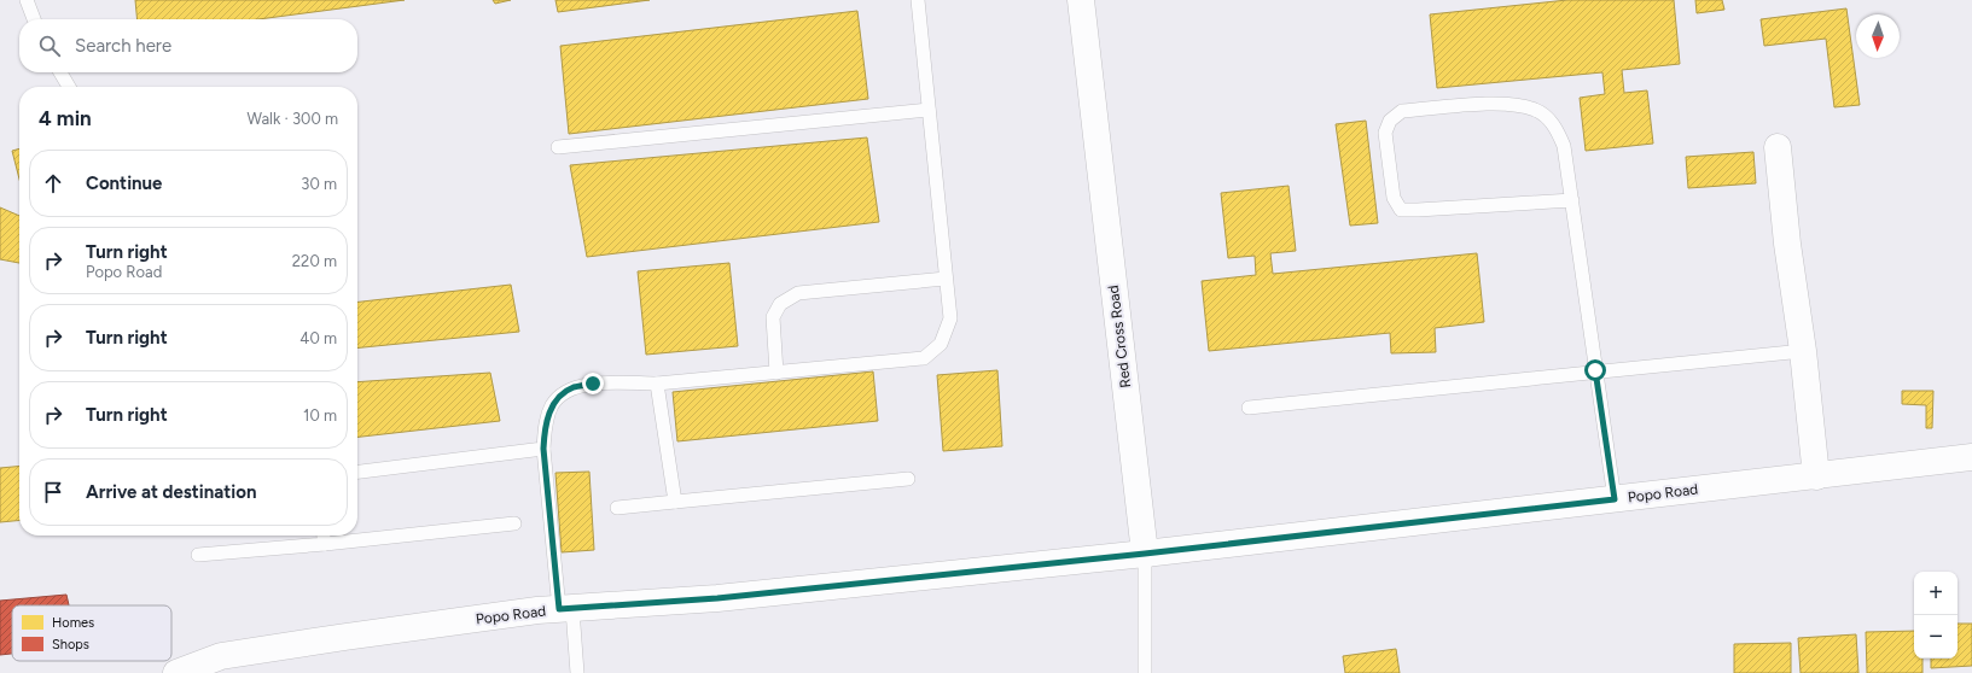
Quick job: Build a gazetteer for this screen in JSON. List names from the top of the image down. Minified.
{"streets":{"street":["Red Cross Road","Popo Road"]},"crossings":[["Red Cross Road","Popo Road"]],"legend":["Homes","Shops"],"north":"bottom","page":{"search":"Search here","heading":["4 min","Walk · 300 m"],"list":[["Continue","30 m"],["Turn right","Popo Road","220 m"],["Turn right","40 m"],["Turn right","10 m"],"Arrive at destination"],"map_buttons":["+","−"]}}
